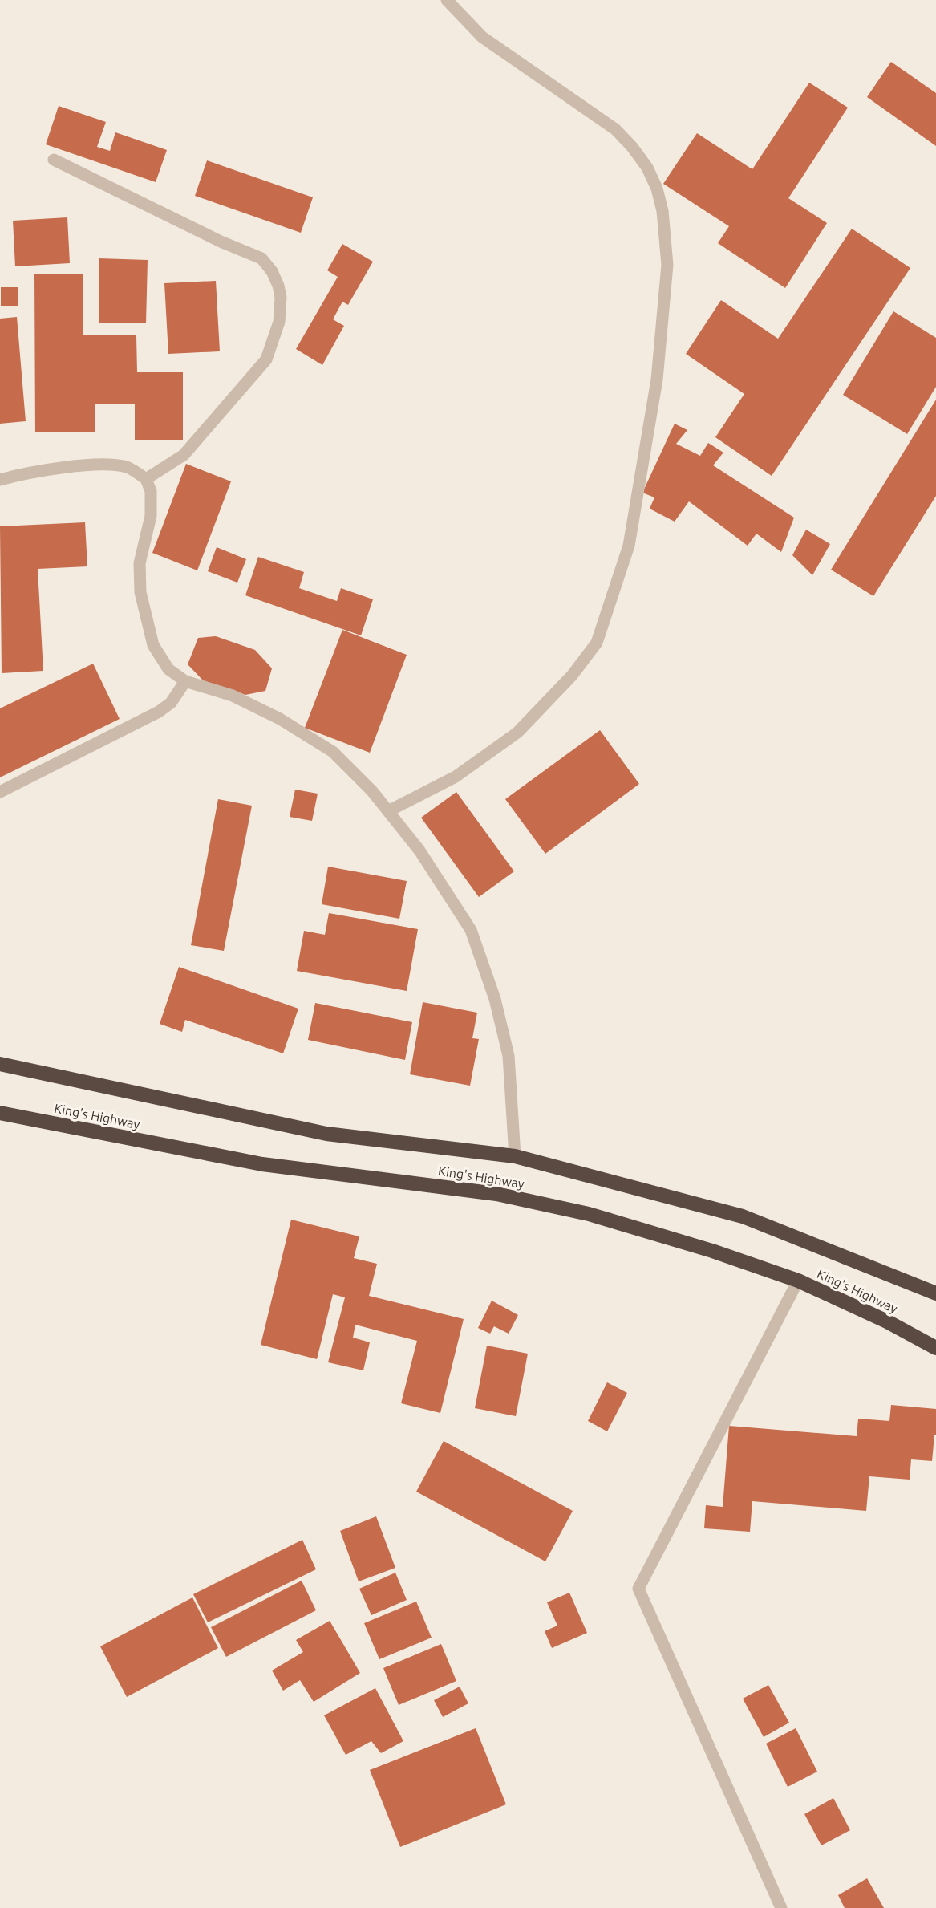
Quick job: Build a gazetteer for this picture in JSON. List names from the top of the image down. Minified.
{"streets":{"highway":["King's Highway"]}}
